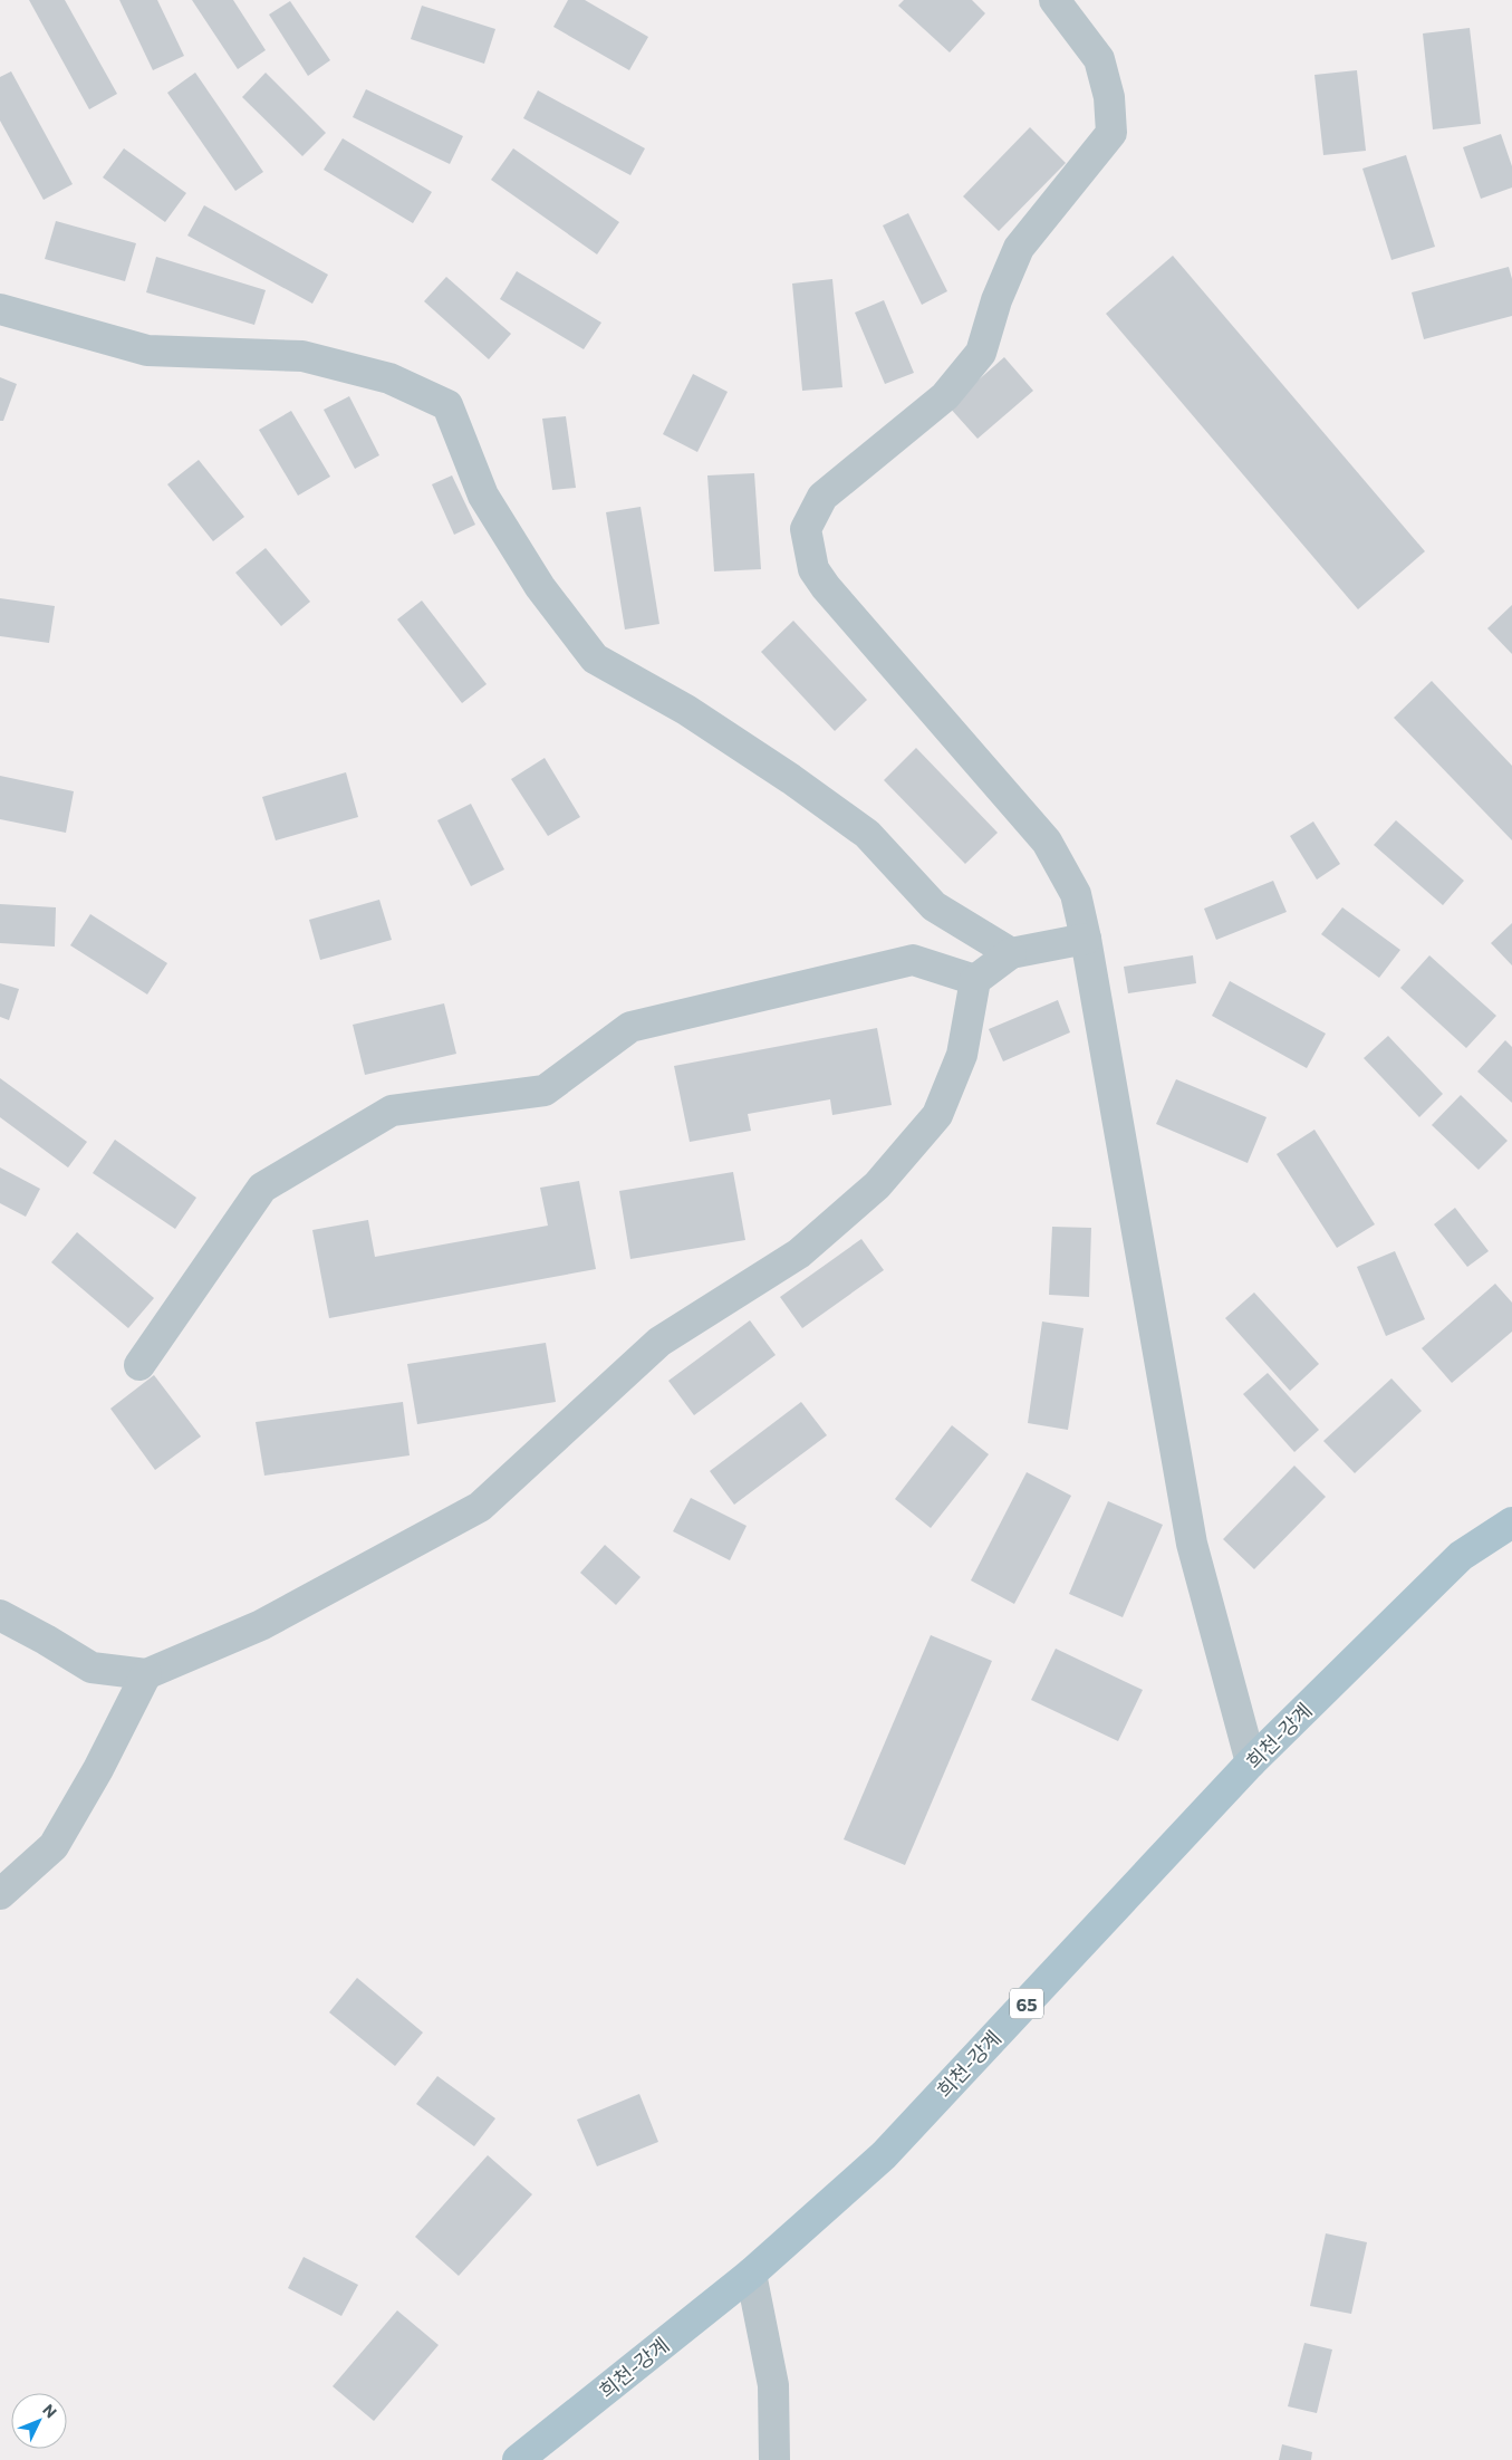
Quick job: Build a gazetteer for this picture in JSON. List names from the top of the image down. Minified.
{"streets":{"main road":["희천-강계","65"]},"north":"top right"}
